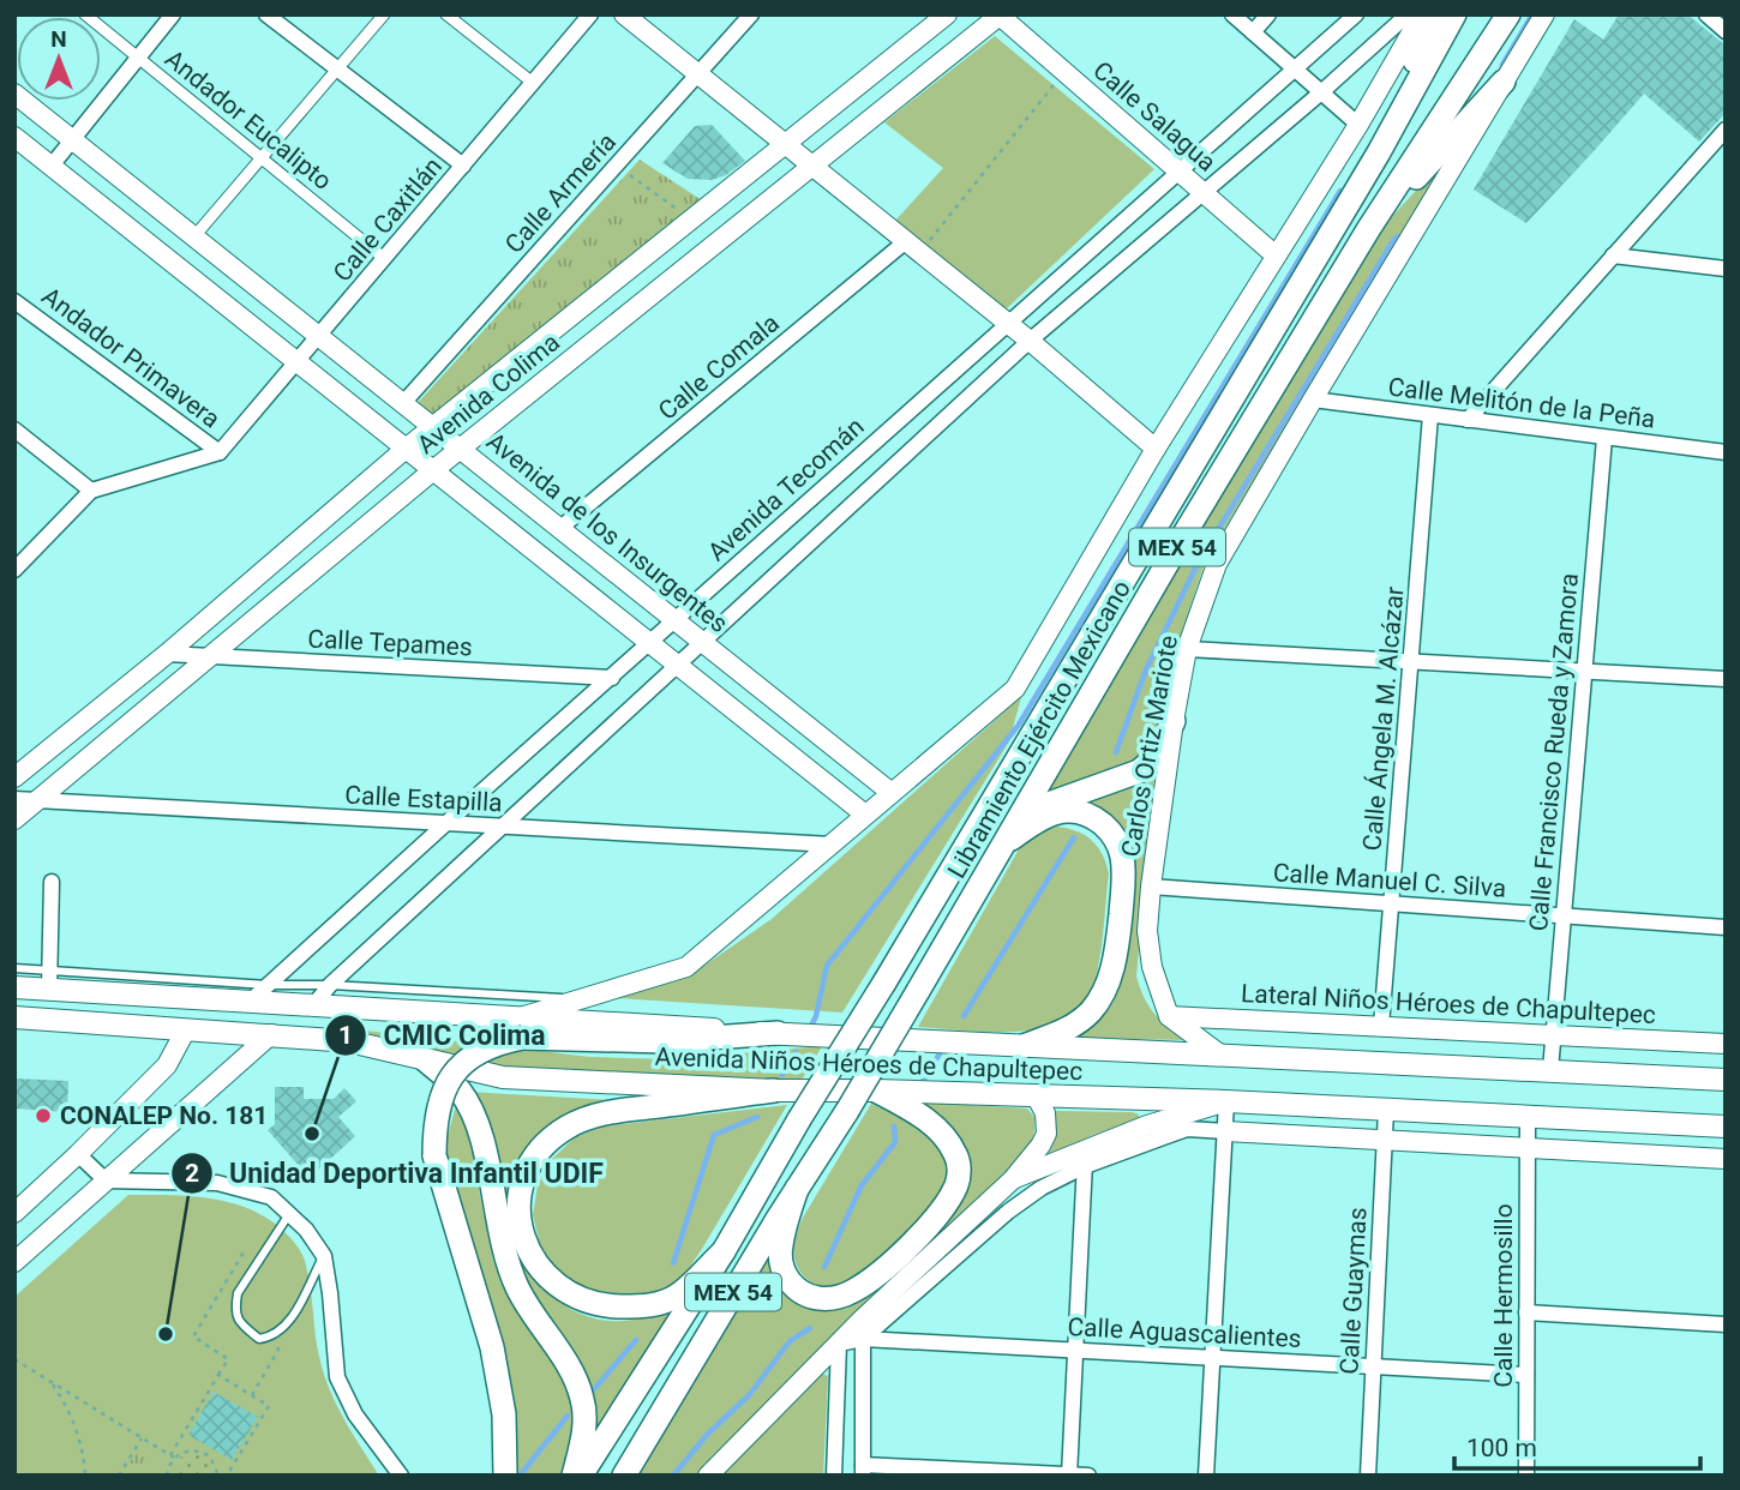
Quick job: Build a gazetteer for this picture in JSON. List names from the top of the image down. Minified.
{"streets":{"highway":["MEX 54","Libramiento Ejército Mexicano"],"main road":["Avenida Niños Héroes de Chapultepec"],"street":["Calle Salagua","Andador Eucalipto","Calle Armería","Calle Caxitlán","Andador Primavera","Calle Comala","Avenida Colima","Calle Melitón de la Peña","Avenida Tecomán","Avenida de los Insurgentes","Calle Tepames","Calle Ángela M. Alcázar","Carlos Ortiz Mariote","Calle Francisco Rueda y Zamora","Calle Estapilla","Calle Manuel C. Silva","Lateral Niños Héroes de Chapultepec","Calle Guaymas","Calle Hermosillo","Calle Aguascalientes"]},"crossings":[["Calle Salagua","Avenida Colima"],["Calle Salagua","Avenida Tecomán"],["Calle Salagua","Libramiento Ejército Mexicano"],["Andador Eucalipto","Calle Caxitlán"],["Calle Armería","Avenida de los Insurgentes"],["Calle Caxitlán","Andador Primavera"],["Calle Caxitlán","Avenida de los Insurgentes"],["Calle Comala","Avenida de los Insurgentes"],["Avenida Colima","Avenida de los Insurgentes"],["Avenida Colima","Calle Tepames"],["Avenida Colima","Calle Estapilla"],["Calle Melitón de la Peña","Calle Ángela M. Alcázar"],["Calle Melitón de la Peña","Carlos Ortiz Mariote"],["Calle Melitón de la Peña","Calle Francisco Rueda y Zamora"],["Avenida Tecomán","Avenida de los Insurgentes"],["Avenida Tecomán","Calle Tepames"],["Avenida Tecomán","Calle Estapilla"],["Avenida de los Insurgentes","Libramiento Ejército Mexicano"],["Calle Ángela M. Alcázar","Calle Manuel C. Silva"],["Calle Ángela M. Alcázar","Lateral Niños Héroes de Chapultepec"],["Libramiento Ejército Mexicano","Calle Estapilla"],["Carlos Ortiz Mariote","Calle Manuel C. Silva"],["Carlos Ortiz Mariote","Lateral Niños Héroes de Chapultepec"],["Calle Francisco Rueda y Zamora","Calle Manuel C. Silva"],["Calle Francisco Rueda y Zamora","Lateral Niños Héroes de Chapultepec"],["Calle Francisco Rueda y Zamora","Avenida Niños Héroes de Chapultepec"],["Avenida Niños Héroes de Chapultepec","Calle Guaymas"],["Avenida Niños Héroes de Chapultepec","Calle Hermosillo"],["Calle Guaymas","Calle Aguascalientes"],["Calle Hermosillo","Calle Aguascalientes"]],"places":["CONALEP No. 181","CMIC Colima","Unidad Deportiva Infantil UDIF"],"scale_bar":"100 m","north":"top"}
